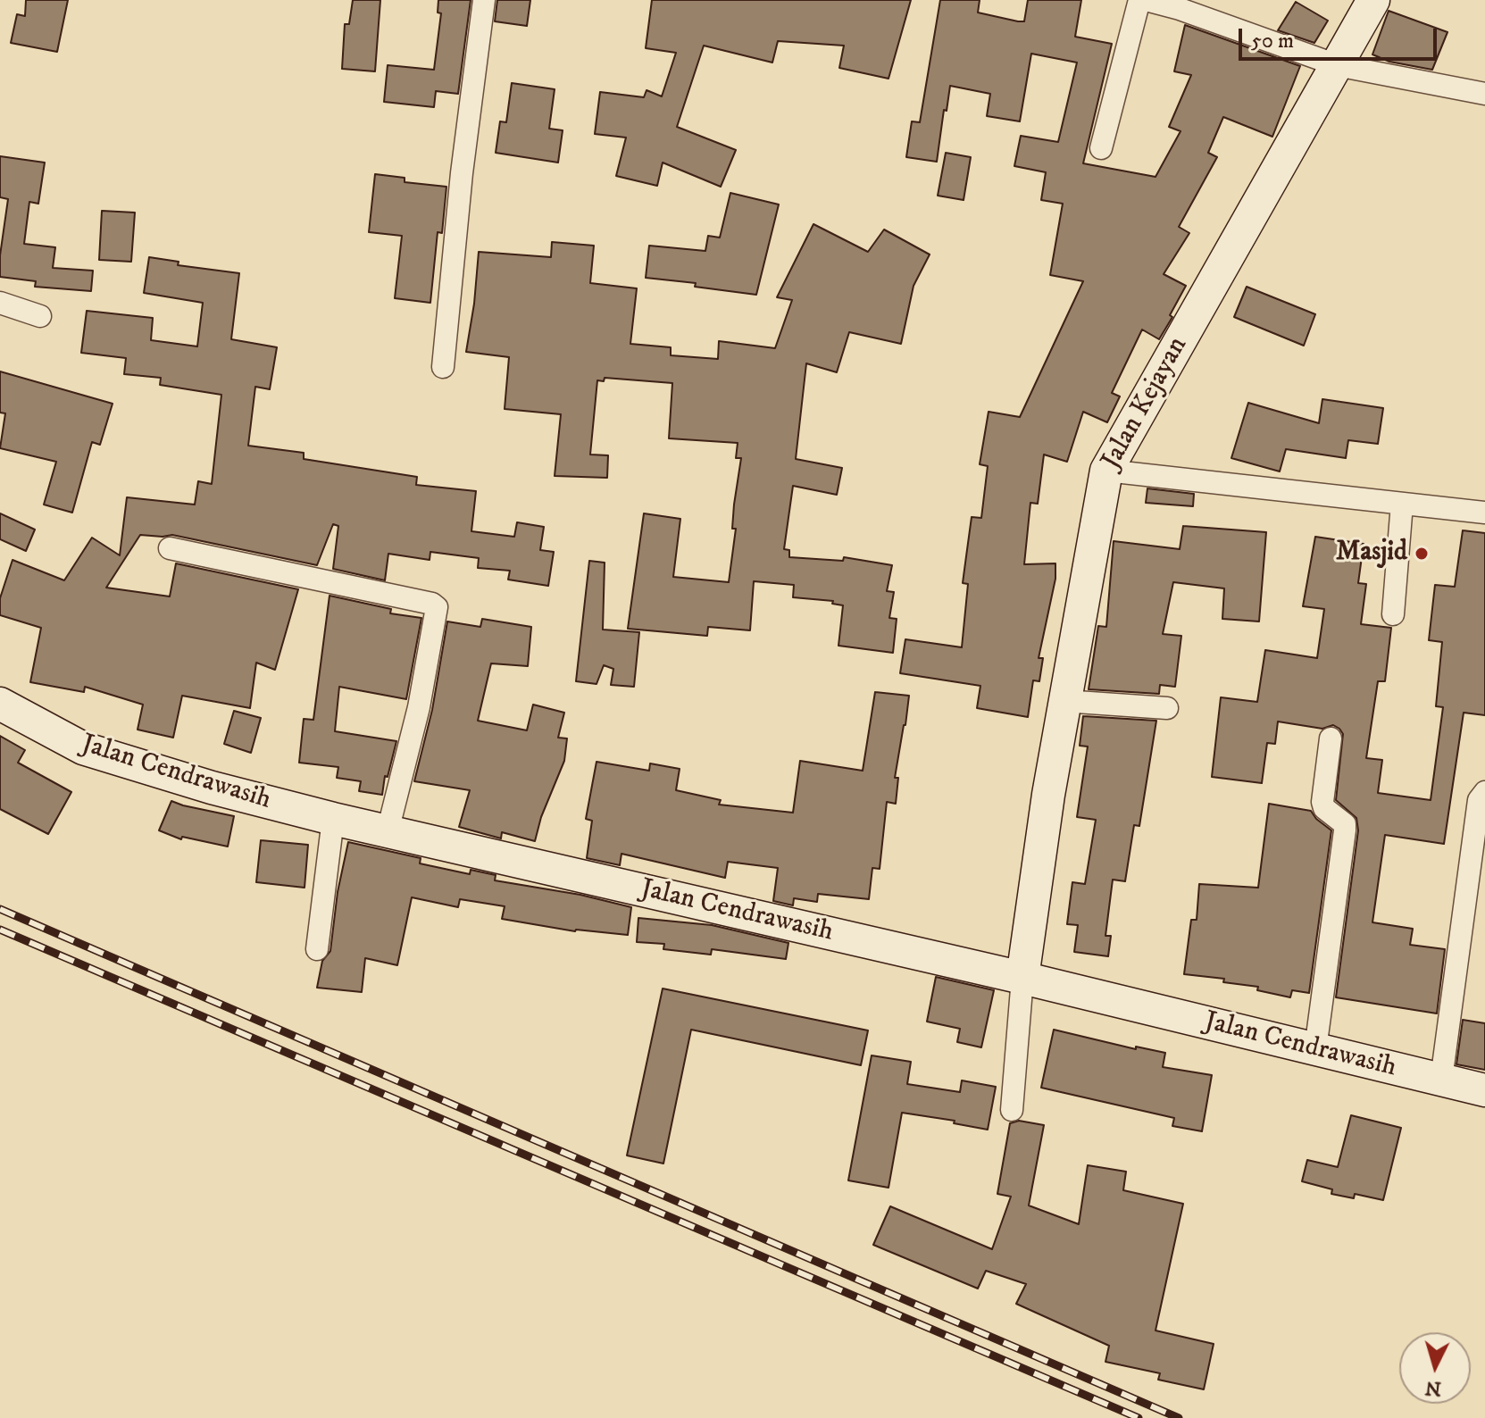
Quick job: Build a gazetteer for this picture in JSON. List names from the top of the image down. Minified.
{"streets":{"main road":["Jalan Kejayan","Jalan Cendrawasih"]},"crossings":[["Jalan Kejayan","Jalan Cendrawasih"]],"places":["Masjid"],"scale_bar":"50 m","north":"bottom"}
